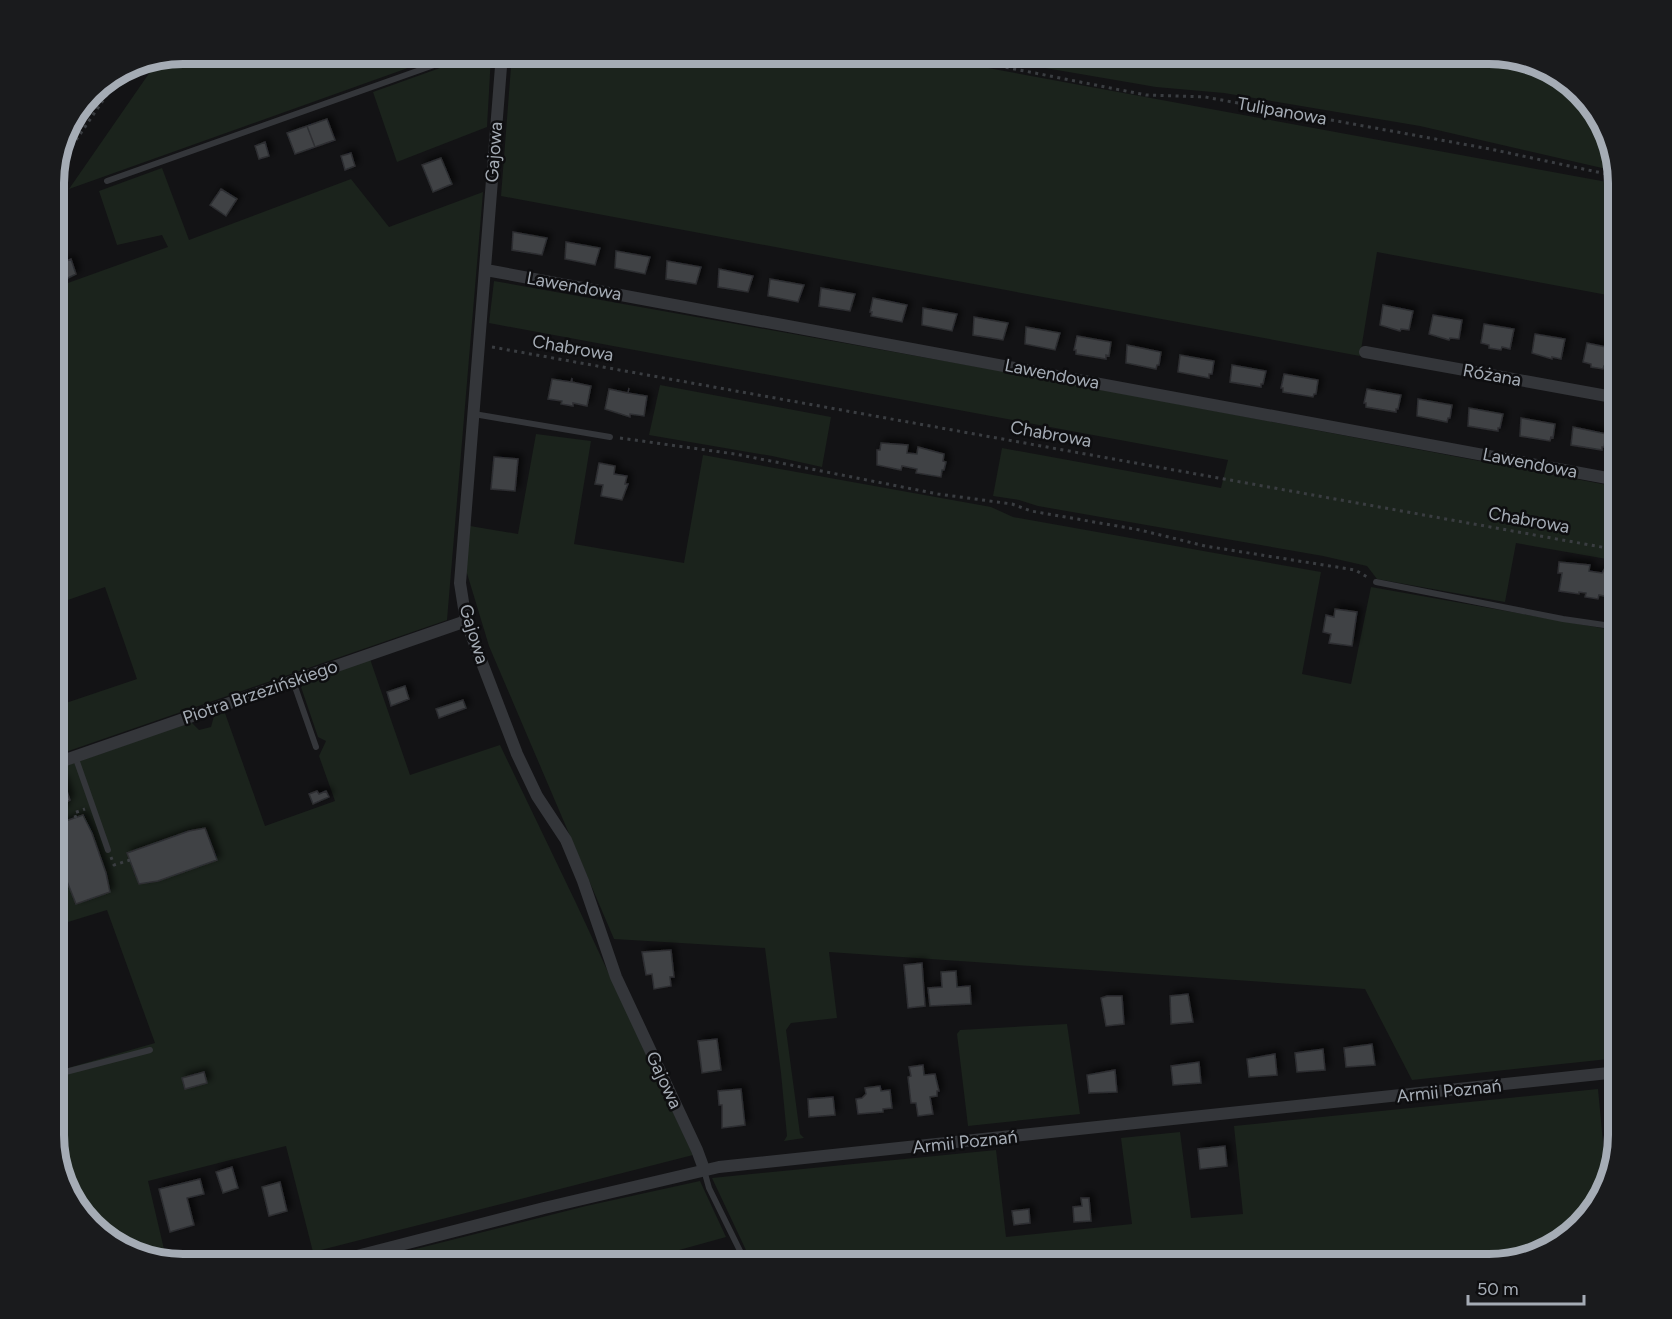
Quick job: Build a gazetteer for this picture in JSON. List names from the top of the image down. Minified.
{"streets":{"street":["Gajowa","Lawendowa","Różana","Piotra Brzezińskiego","Armii Poznań"],"path":["Tulipanowa","Chabrowa"]},"crossings":[["Gajowa","Lawendowa"],["Gajowa","Chabrowa"],["Gajowa","Piotra Brzezińskiego"],["Gajowa","Armii Poznań"]],"scale_bar":"50 m"}
